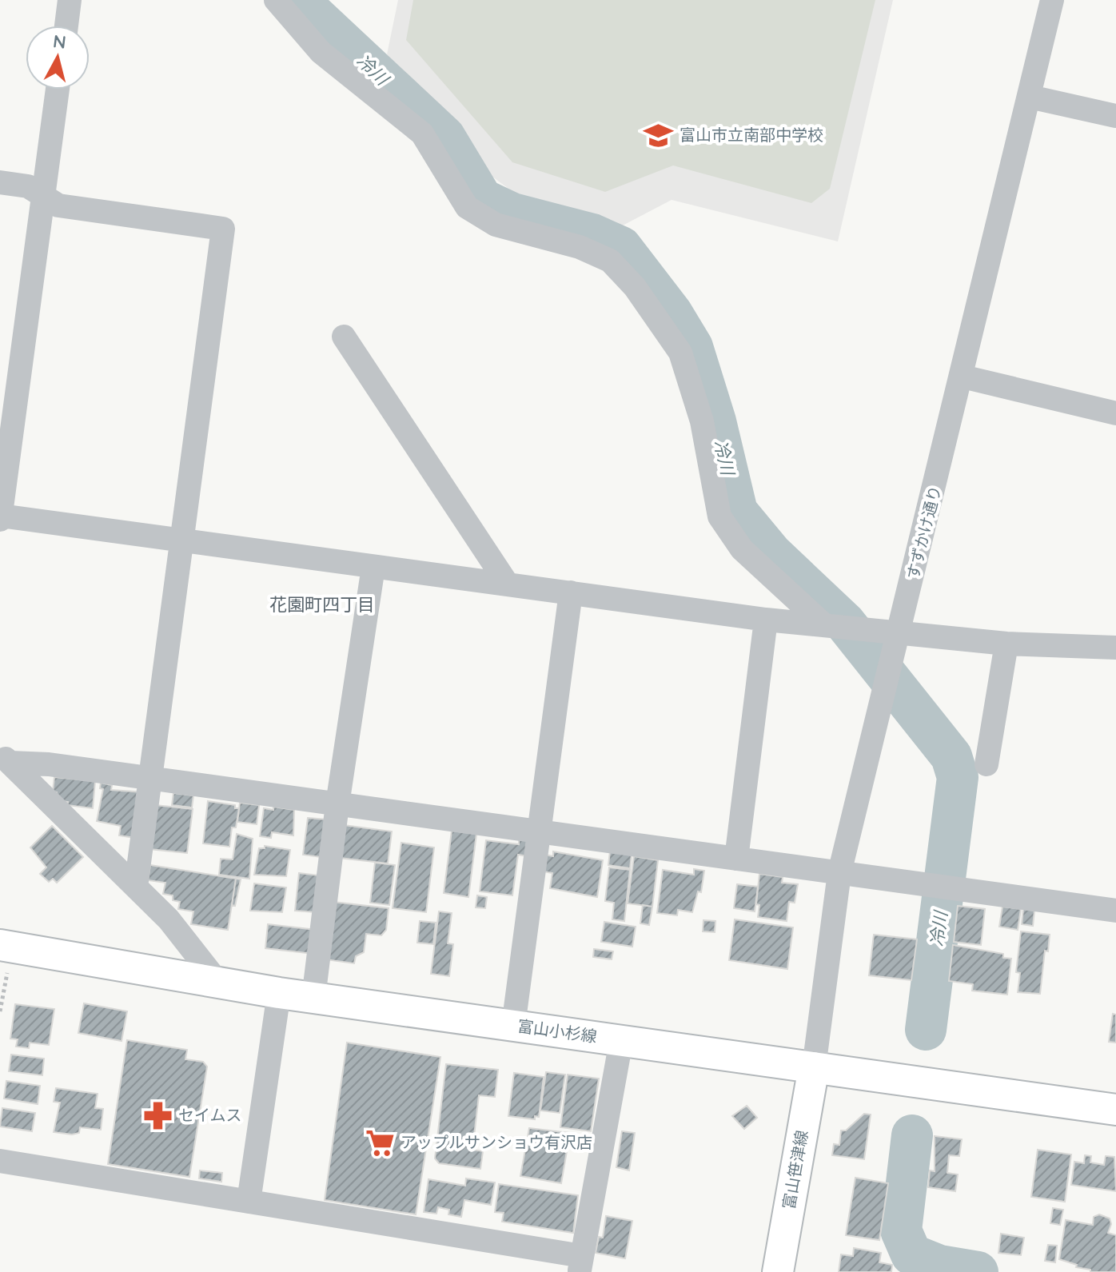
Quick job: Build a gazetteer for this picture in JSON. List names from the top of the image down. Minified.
{"streets":{"main road":["富山小杉線","富山笹津線"],"street":["すずかけ通り"]},"crossings":[["すずかけ通り","富山小杉線"],["すずかけ通り","富山笹津線"],["富山小杉線","富山笹津線"]],"districts":["花園町四丁目"],"water":["冷川"],"places":{"school or university":["富山市立南部中学校"],"pharmacy":["セイムス"],"supermarket":["アップルサンショウ有沢店"]},"north":"top"}
